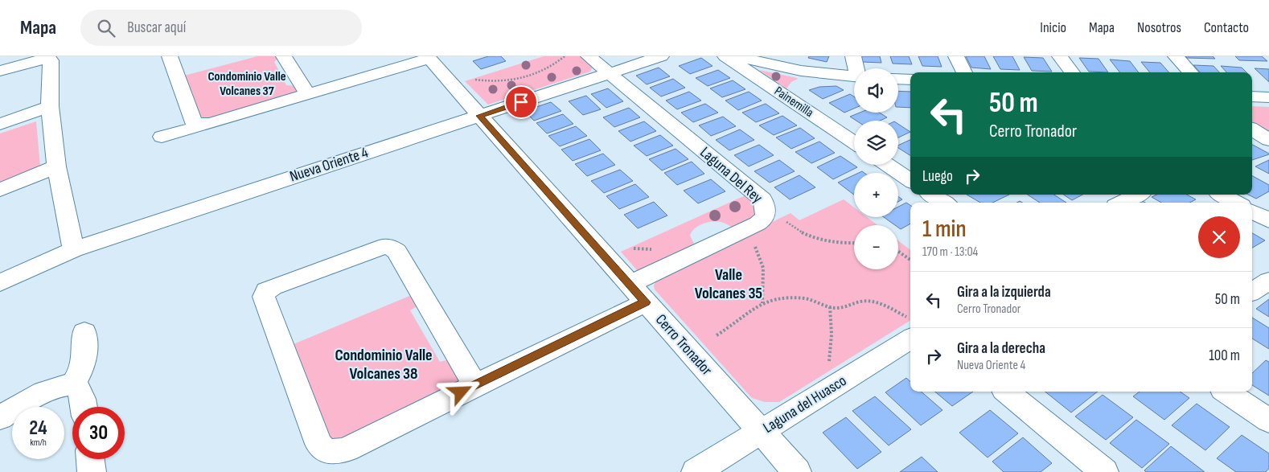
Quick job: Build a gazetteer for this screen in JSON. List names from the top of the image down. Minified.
{"streets":{"street":["Painemilla","Nueva Oriente 4","Laguna Del Rey","Cerro Tronador","Laguna del Huasco"]},"crossings":[["Nueva Oriente 4","Laguna Del Rey"],["Nueva Oriente 4","Cerro Tronador"],["Laguna Del Rey","Cerro Tronador"],["Cerro Tronador","Laguna del Huasco"]],"districts":["Condominio Valle Volcanes 37","Valle Volcanes 35","Condominio Valle Volcanes 38"],"page":{"header":"Mapa","search":"Buscar aquí","nav":["Inicio","Mapa","Nosotros","Contacto"],"map_buttons":["+","−"],"turn":["50 m","Cerro Tronador"],"then":"Luego","heading":["1 min","170 m · 13:04"],"list":[{"name":"Gira a la izquierda","note":"Cerro Tronador","value":"50 m"},{"name":"Gira a la derecha","note":"Nueva Oriente 4","value":"100 m"}],"speed":"24 km/h","limit":"30"}}
